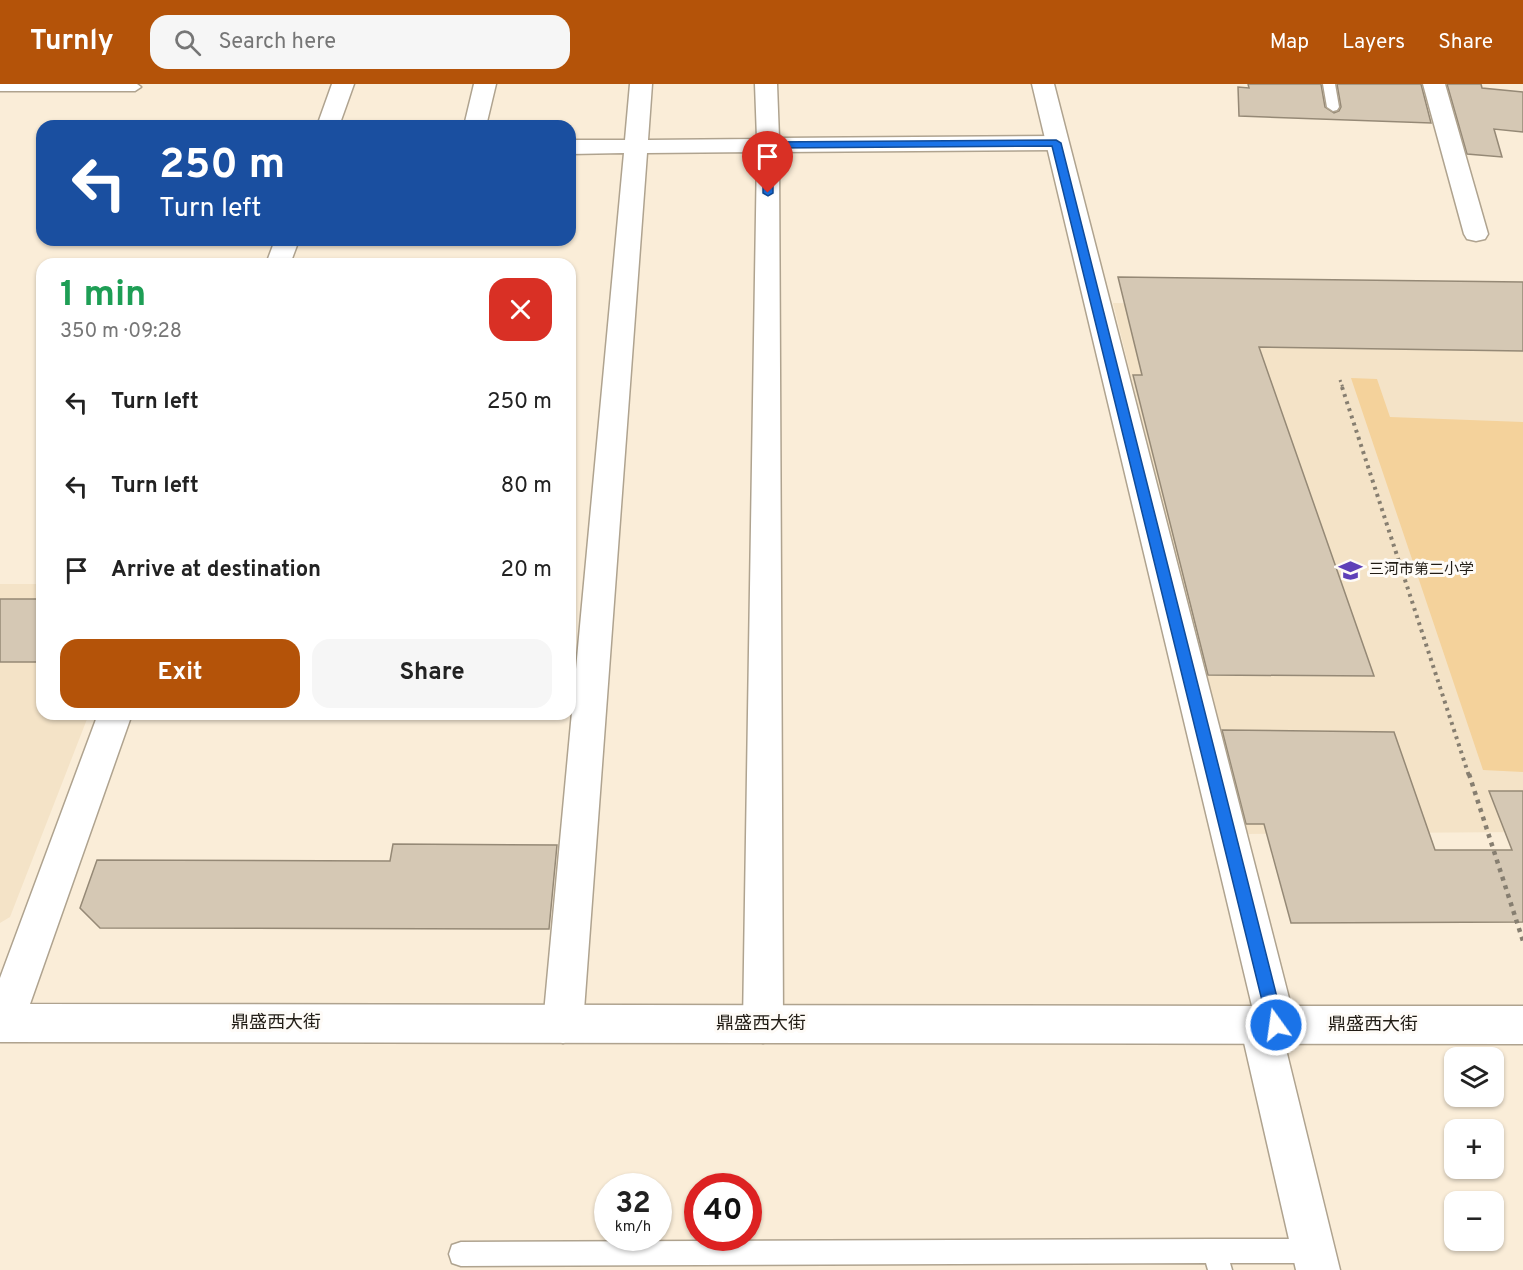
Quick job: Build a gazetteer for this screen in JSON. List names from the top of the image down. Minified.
{"streets":{"street":["鼎盛西大街"]},"places":{"school or university":["三河市第二小学"]},"page":{"header":"Turnly","search":"Search here","nav":["Map","Layers","Share"],"turn":["250 m","Turn left"],"heading":["1 min","350 m · 09:28"],"list":[{"name":"Turn left","value":"250 m"},{"name":"Turn left","value":"80 m"},{"name":"Arrive at destination","value":"20 m"}],"buttons":["Exit","Share"],"map_buttons":["+","−"],"speed":"32 km/h","limit":"40"}}
